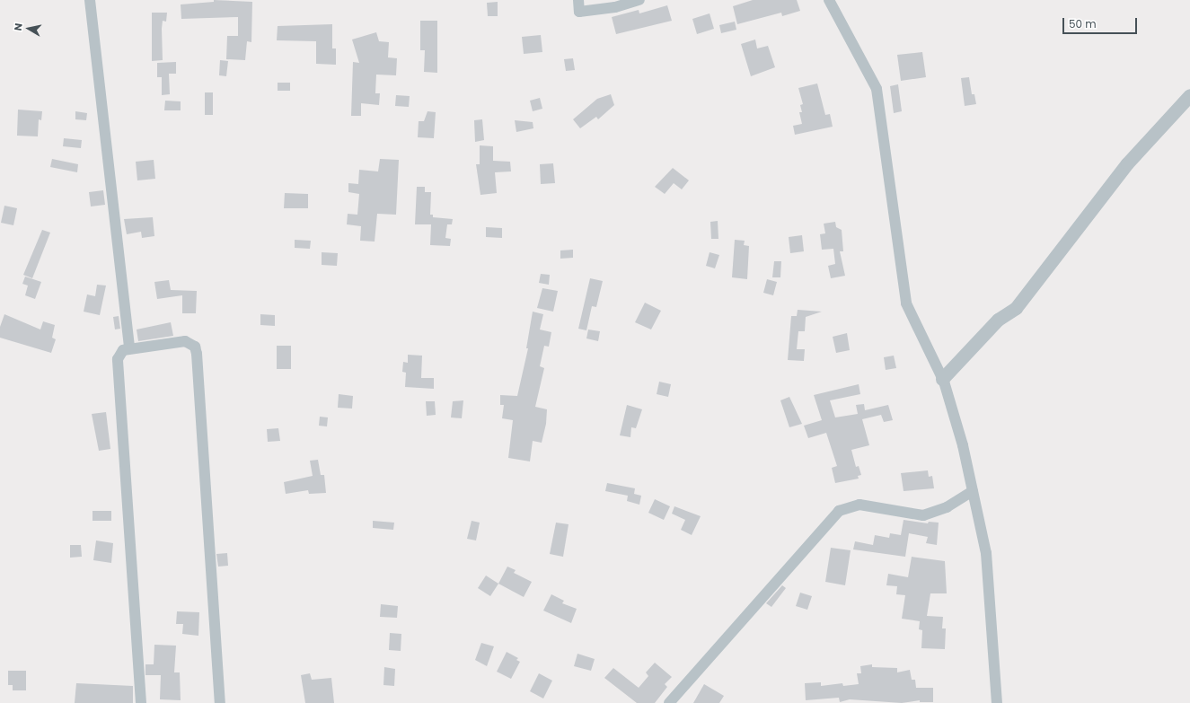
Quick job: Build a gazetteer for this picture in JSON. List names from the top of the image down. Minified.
{"scale_bar":"50 m","north":"left"}
